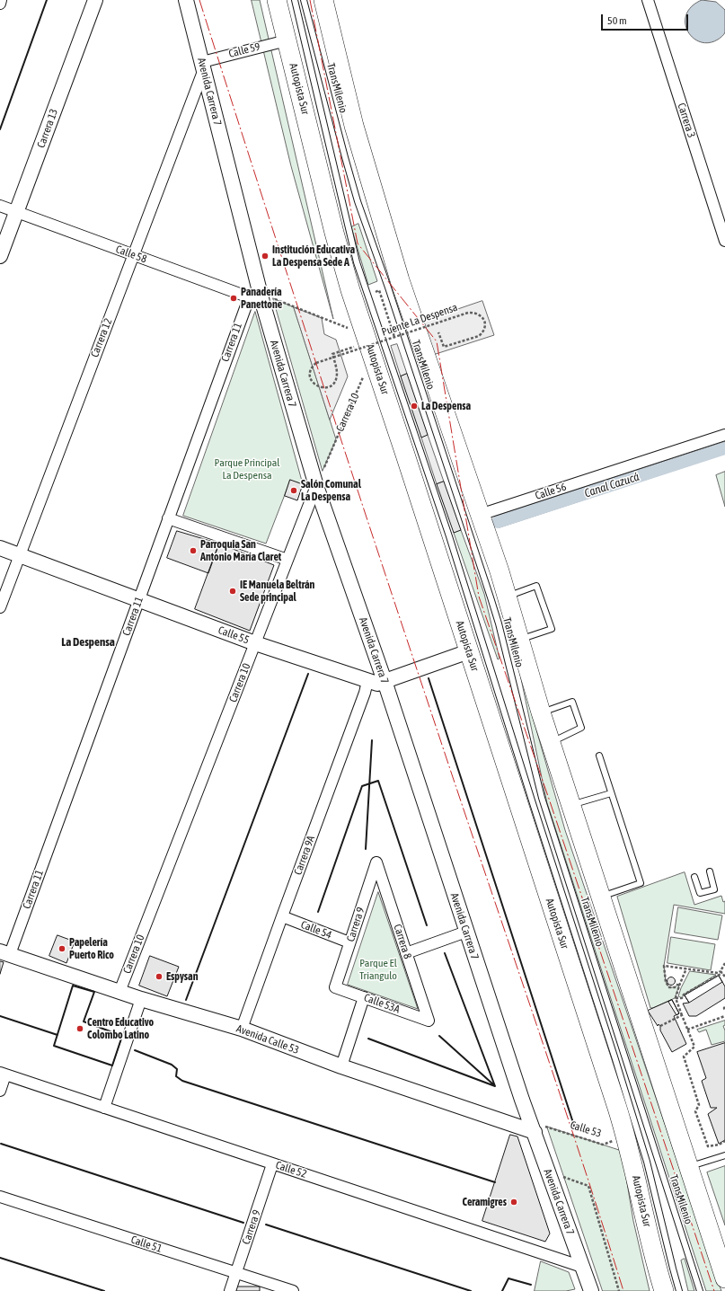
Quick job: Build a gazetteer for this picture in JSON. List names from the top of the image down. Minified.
{"streets":{"highway":["Autopista Sur"],"street":["Calle 59","Avenida Carrera 7","Carrera 3","Carrera 13","Calle 58","Carrera 12","Carrera 11","Carrera 10","Calle 56","Calle 55","Carrera 9A","Carrera 9","Calle 54","Carrera 8","Calle 53A","Avenida Calle 53","Calle 52","Calle 51"],"lane":["TransMilenio"],"path":["Puente La Despensa","Calle 53"]},"crossings":[["Calle 59","Autopista Sur"],["Calle 59","Avenida Carrera 7"],["Calle 59","Carrera 12"],["Autopista Sur","Puente La Despensa"],["Autopista Sur","Carrera 10"],["Autopista Sur","Calle 55"],["Autopista Sur","Calle 53"],["Avenida Carrera 7","Calle 58"],["Avenida Carrera 7","Carrera 12"],["Avenida Carrera 7","Carrera 11"],["Avenida Carrera 7","Carrera 10"],["Avenida Carrera 7","Calle 55"],["Avenida Carrera 7","Avenida Calle 53"],["Avenida Carrera 7","Calle 53"],["Avenida Carrera 7","Calle 52"],["Carrera 13","Calle 58"],["Calle 58","Carrera 12"],["Calle 58","Carrera 11"],["Puente La Despensa","Carrera 10"],["Carrera 12","Calle 55"],["Carrera 11","Calle 55"],["Carrera 11","Avenida Calle 53"],["Carrera 10","Calle 55"],["Carrera 10","Avenida Calle 53"],["Calle 55","Carrera 9A"],["Carrera 9A","Calle 54"],["Carrera 9A","Avenida Calle 53"],["Carrera 9","Calle 54"],["Carrera 9","Carrera 8"],["Carrera 9","Calle 53A"],["Carrera 9","Calle 52"],["Carrera 9","Calle 51"],["Carrera 8","Calle 53A"],["Avenida Calle 53","Calle 53"]],"districts":["La Despensa"],"water":["Canal Cazucá"],"parks":["Parque Principal La Despensa","Parque El Triangulo"],"places":["Institución Educativa La Despensa Sede A","Panadería Panettone","La Despensa","Salón Comunal La Despensa","Parroquia San Antonio María Claret","IE Manuela Beltrán Sede principal","Papelería Puerto Rico","Espysan","Centro Educativo Colombo Latino","Ceramigres"],"scale_bar":"50 m"}
